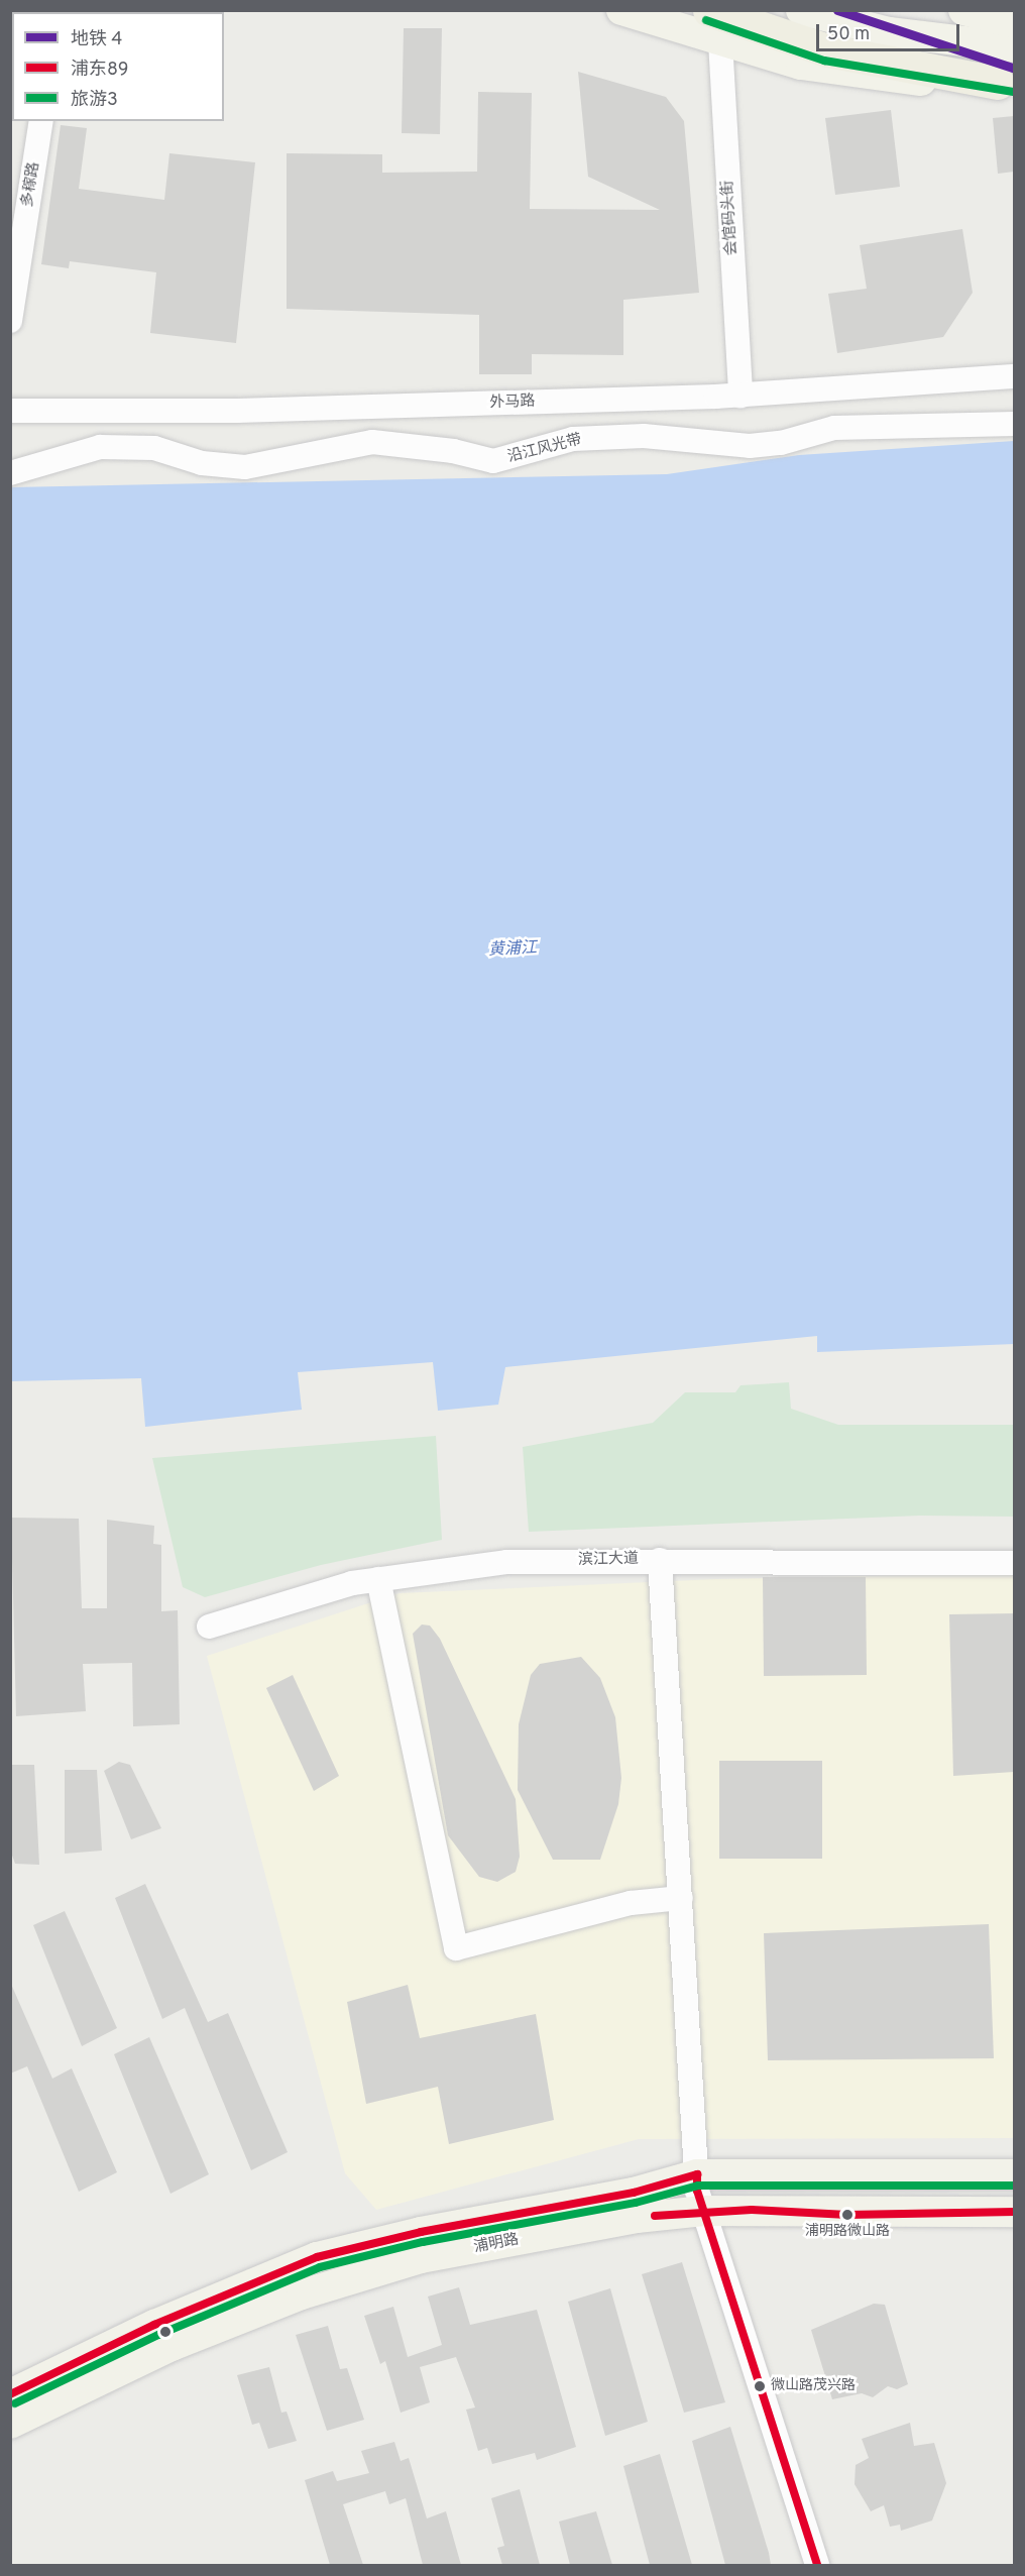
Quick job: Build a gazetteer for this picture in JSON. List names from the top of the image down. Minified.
{"streets":{"main road":["浦明路"],"street":["多稼路","会馆码头街","外马路","沿江风光带","滨江大道"]},"crossings":[["会馆码头街","外马路"]],"water":["黄浦江"],"places":["浦明路微山路","微山路茂兴路"],"lines":["metro line 4","transit line 旅游3","transit line 浦东89"],"legend":["地铁 4","浦东89","旅游3"],"scale_bar":"50 m"}
